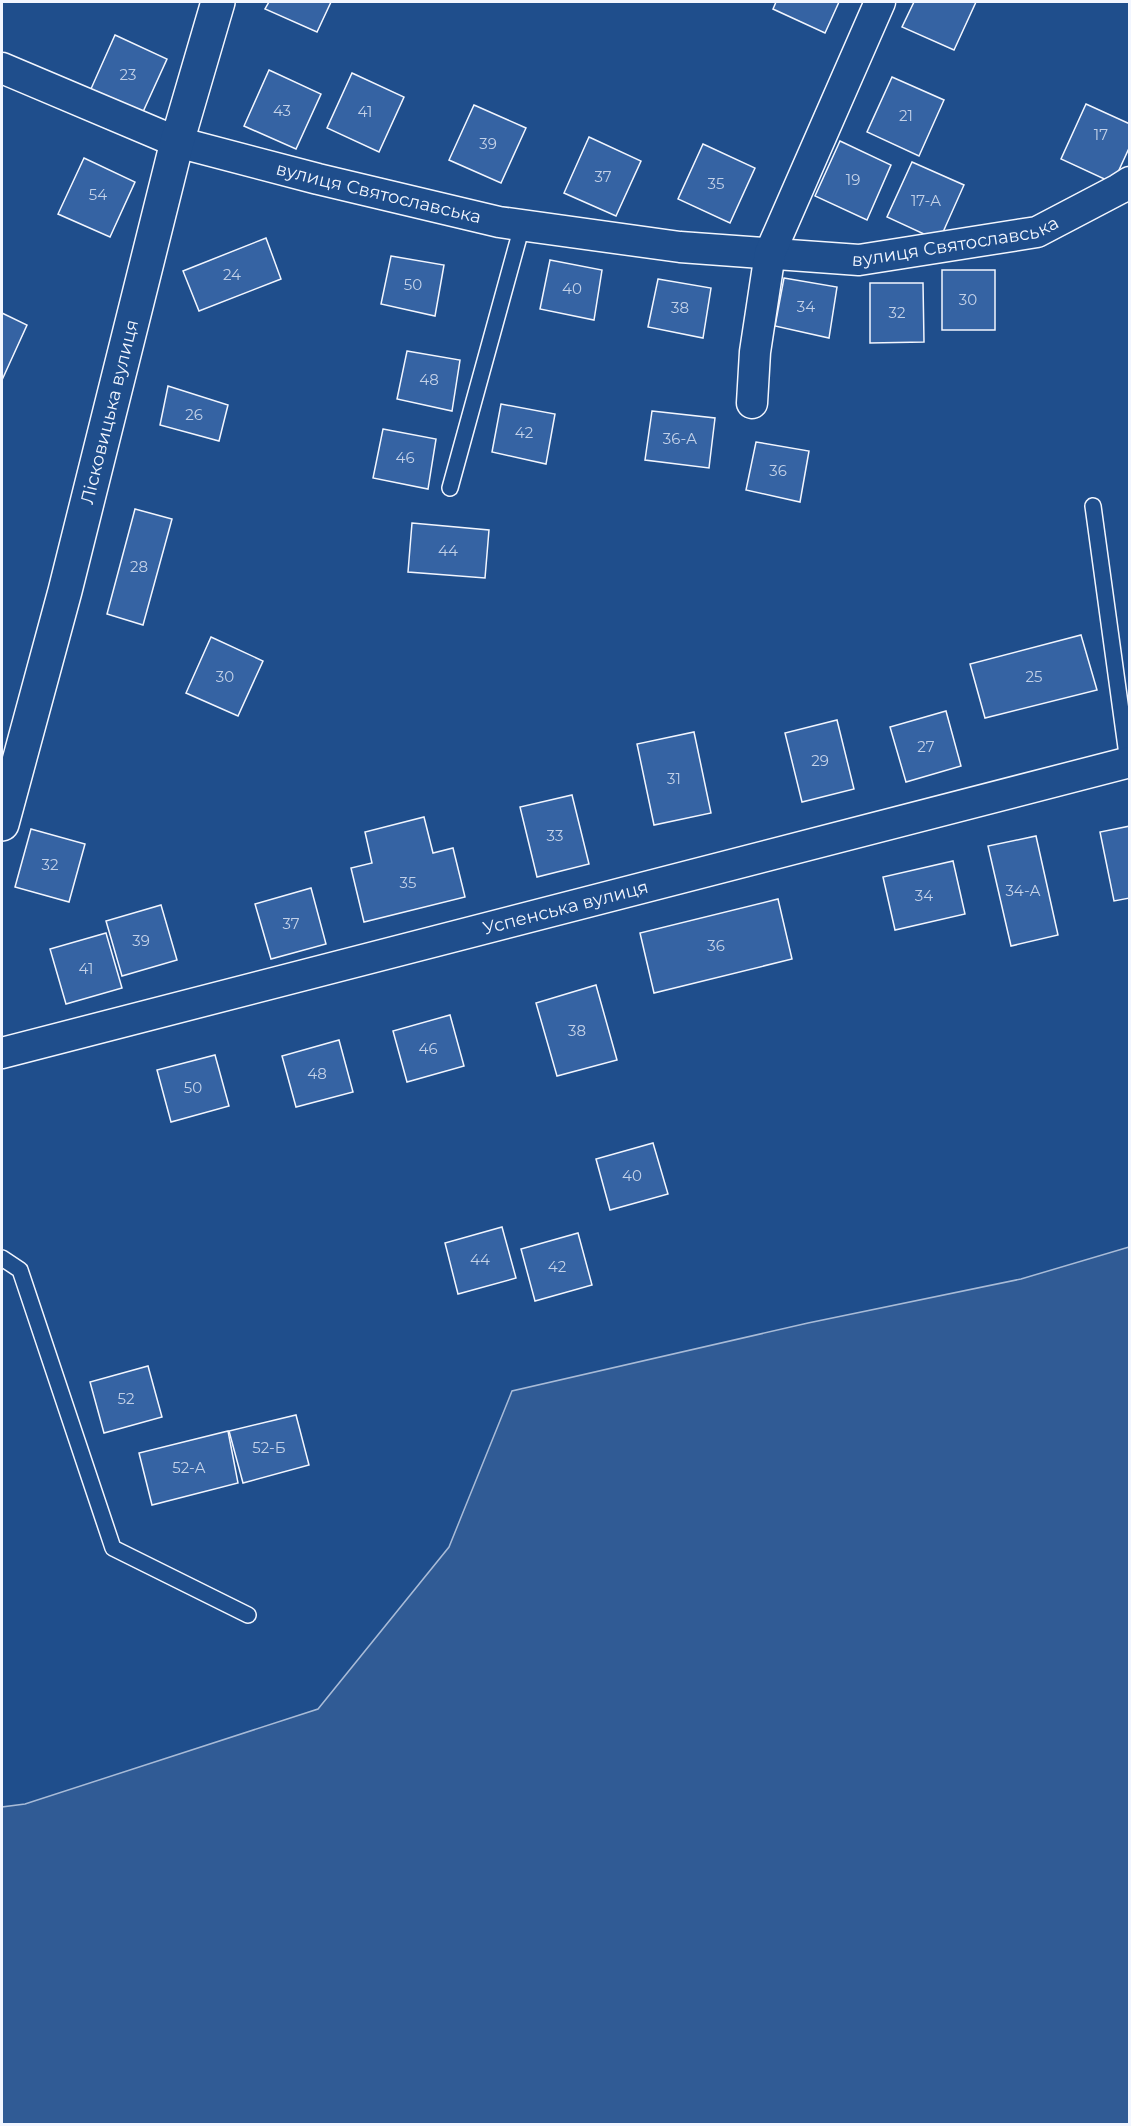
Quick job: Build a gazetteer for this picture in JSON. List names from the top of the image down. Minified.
{"streets":{"main road":["Лісковицька вулиця"],"street":["вулиця Святославська","Успенська вулиця"]},"crossings":[["вулиця Святославська","Лісковицька вулиця"]],"house_numbers":["23","43","41","21","17","39","37","19","35","54","17-А","24","50","40","30","34","38","32","48","26","42","36-А","46","36","44","28","30","25","27","29","31","33","32","35","34-А","34","37","39","36","41","38","46","48","50","40","44","42","52","52-Б","52-А"]}
